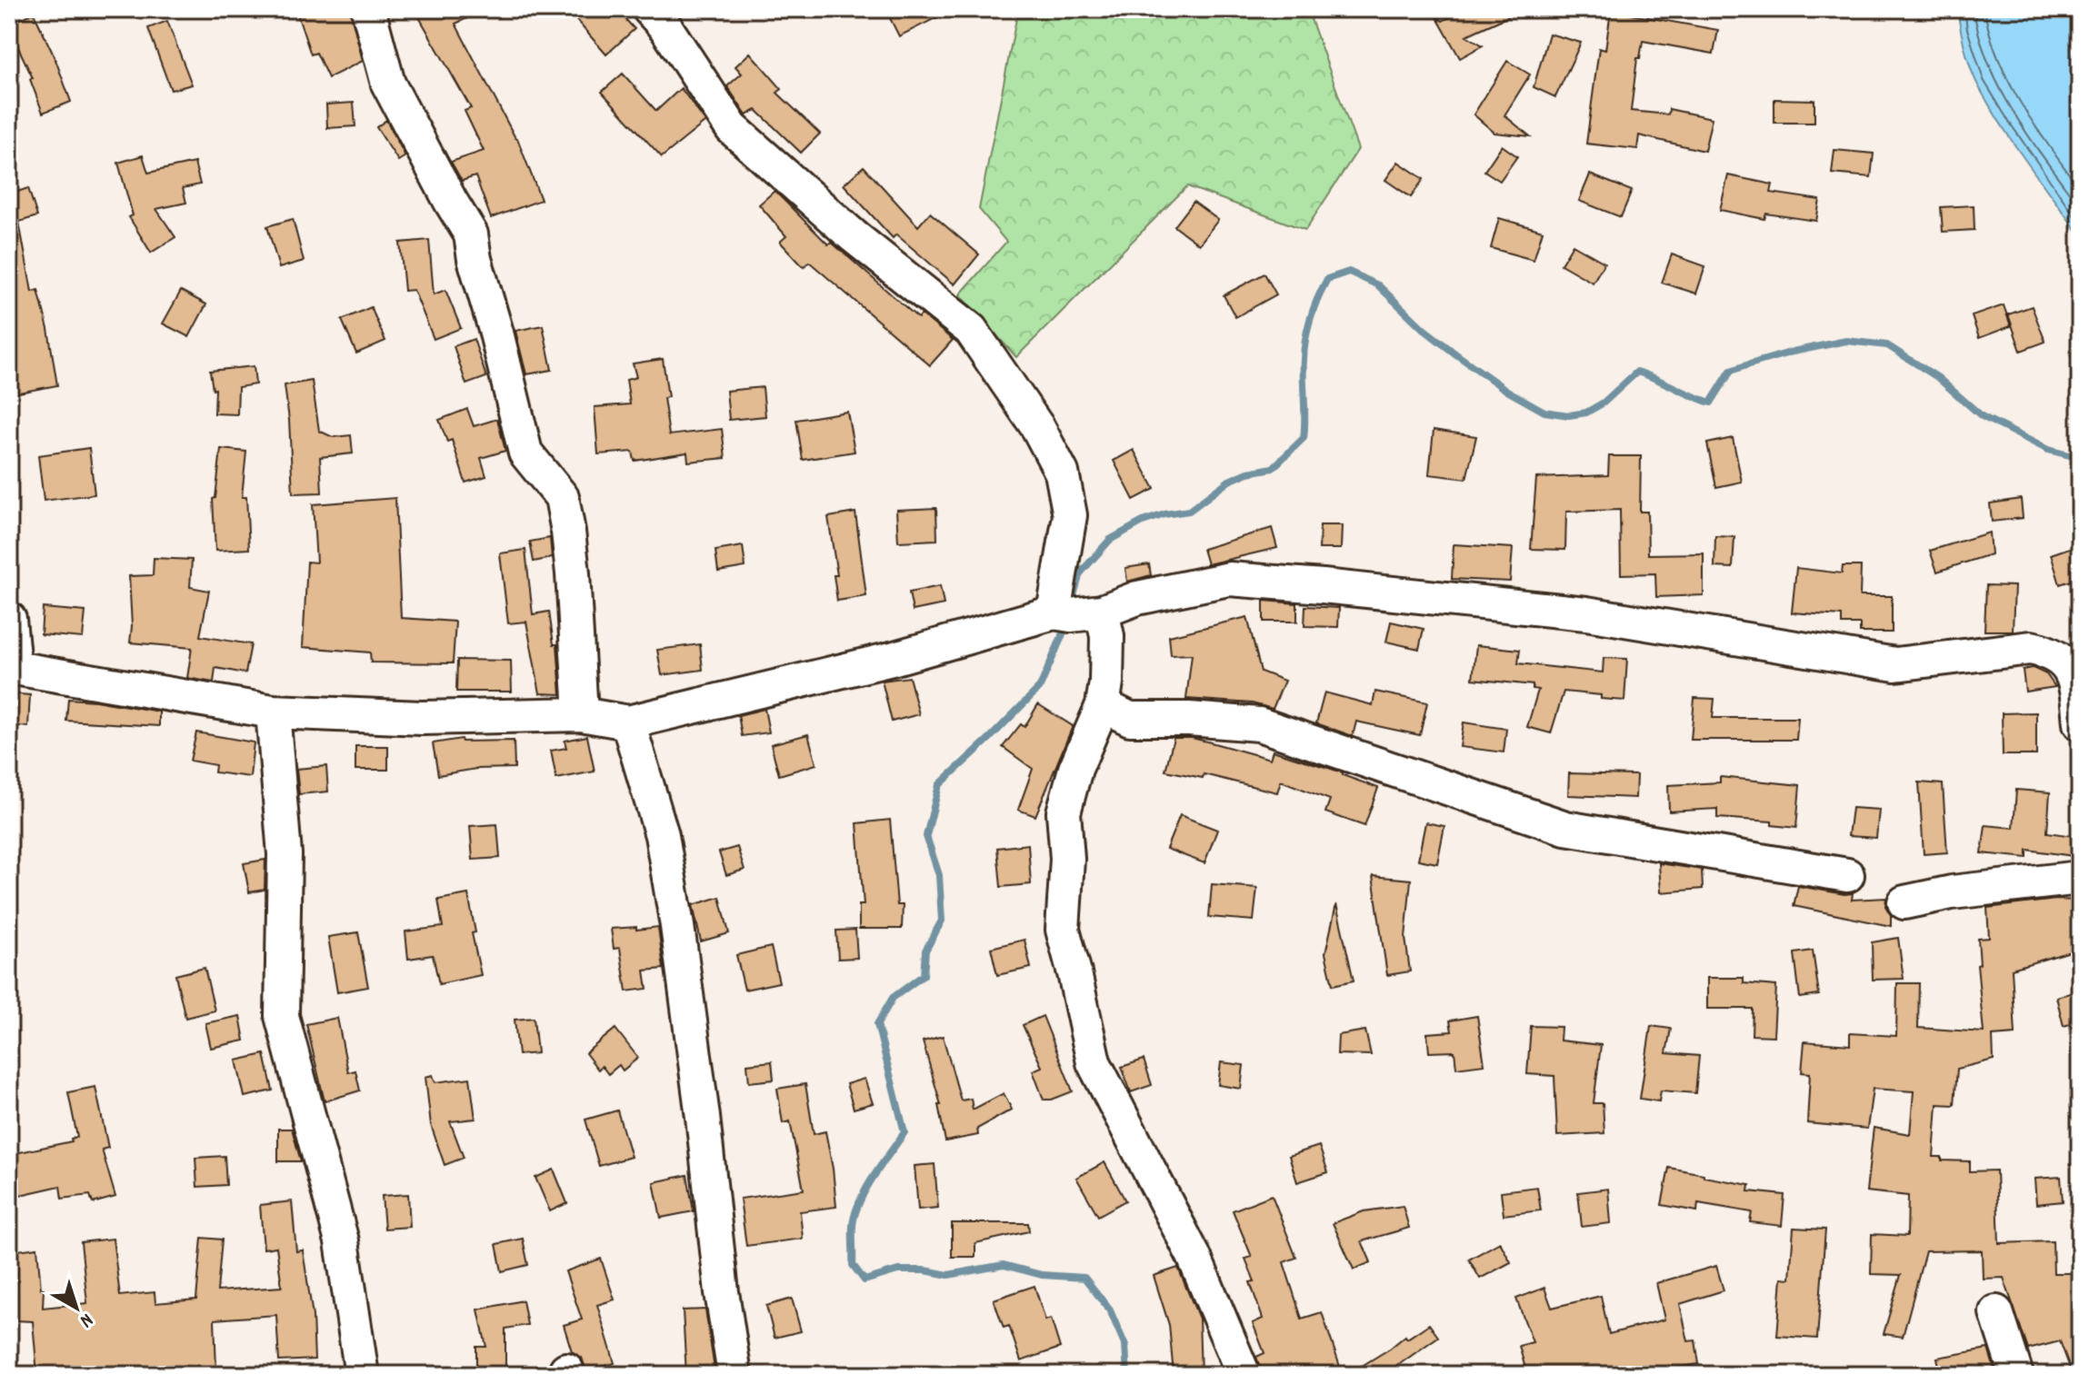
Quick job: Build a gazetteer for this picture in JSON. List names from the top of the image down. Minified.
{"north":"bottom right"}
